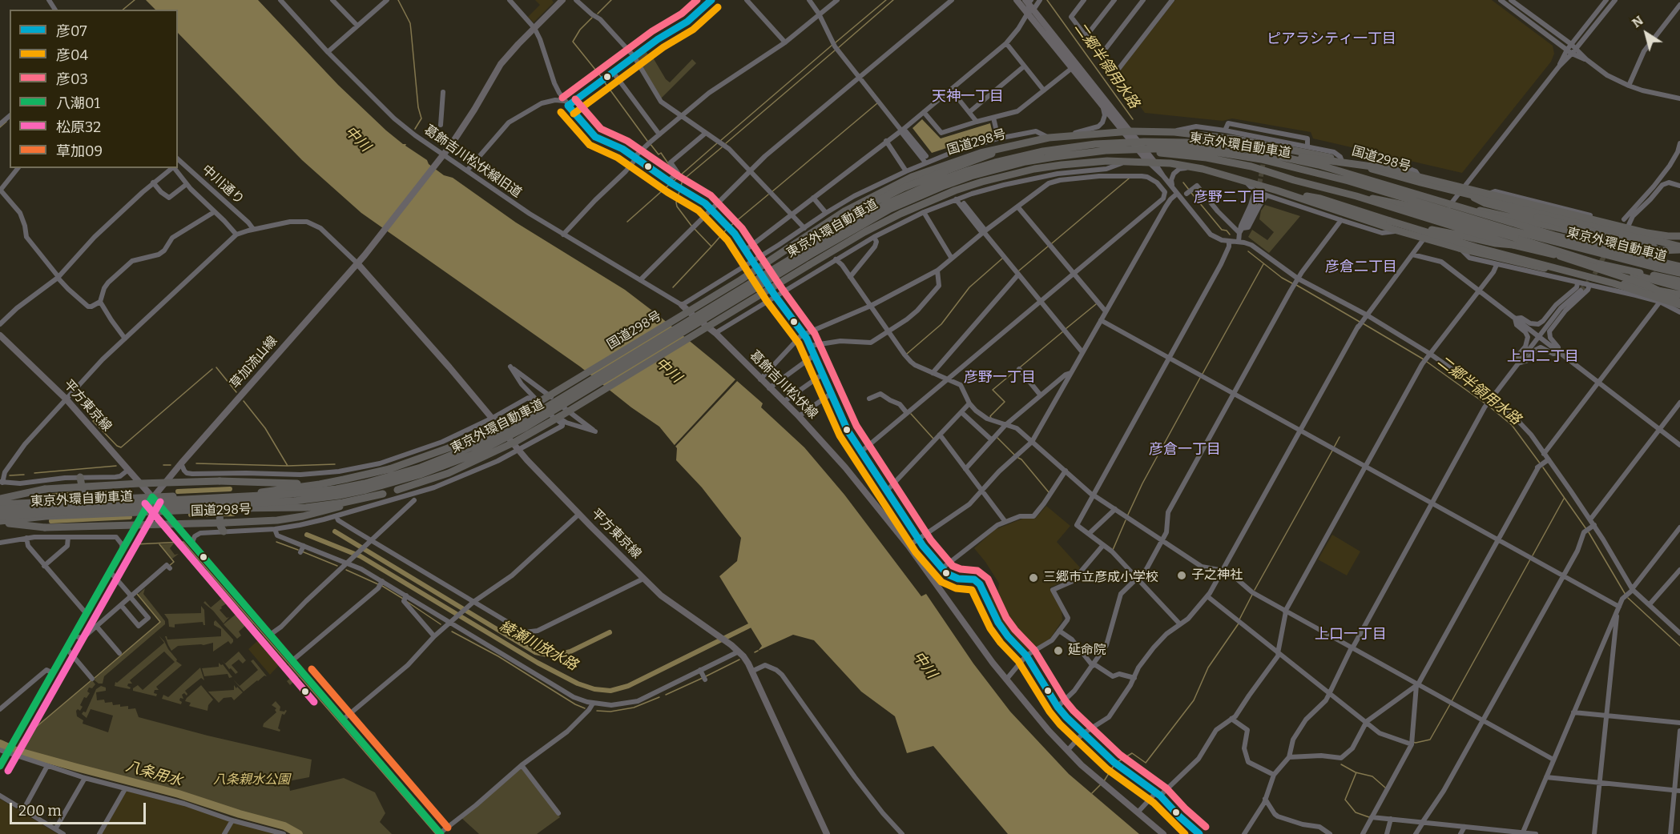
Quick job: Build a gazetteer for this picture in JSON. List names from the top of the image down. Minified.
{"streets":{"highway":["国道298号","東京外環自動車道"],"main road":["草加流山線","葛飾吉川松伏線","平方東京線"],"street":["葛飾吉川松伏線旧道","中川通り"]},"crossings":[["国道298号","草加流山線"],["国道298号","平方東京線"],["葛飾吉川松伏線旧道","草加流山線"],["葛飾吉川松伏線旧道","葛飾吉川松伏線"],["草加流山線","平方東京線"]],"districts":["ピアラシティ一丁目","天神一丁目","彦野二丁目","彦倉二丁目","上口二丁目","彦野一丁目","彦倉一丁目","上口一丁目"],"water":["二郷半領用水路","中川","綾瀬川放水路","八条用水"],"parks":["八条親水公園"],"places":["子之神社","三郷市立彦成小学校","延命院"],"lines":["transit line 彦07","transit line 彦03","transit line 彦04","transit line 八潮01","transit line 松原32","transit line 草加09"],"legend":["彦07","彦04","彦03","八潮01","松原32","草加09"],"scale_bar":"200 m","north":"top left"}
